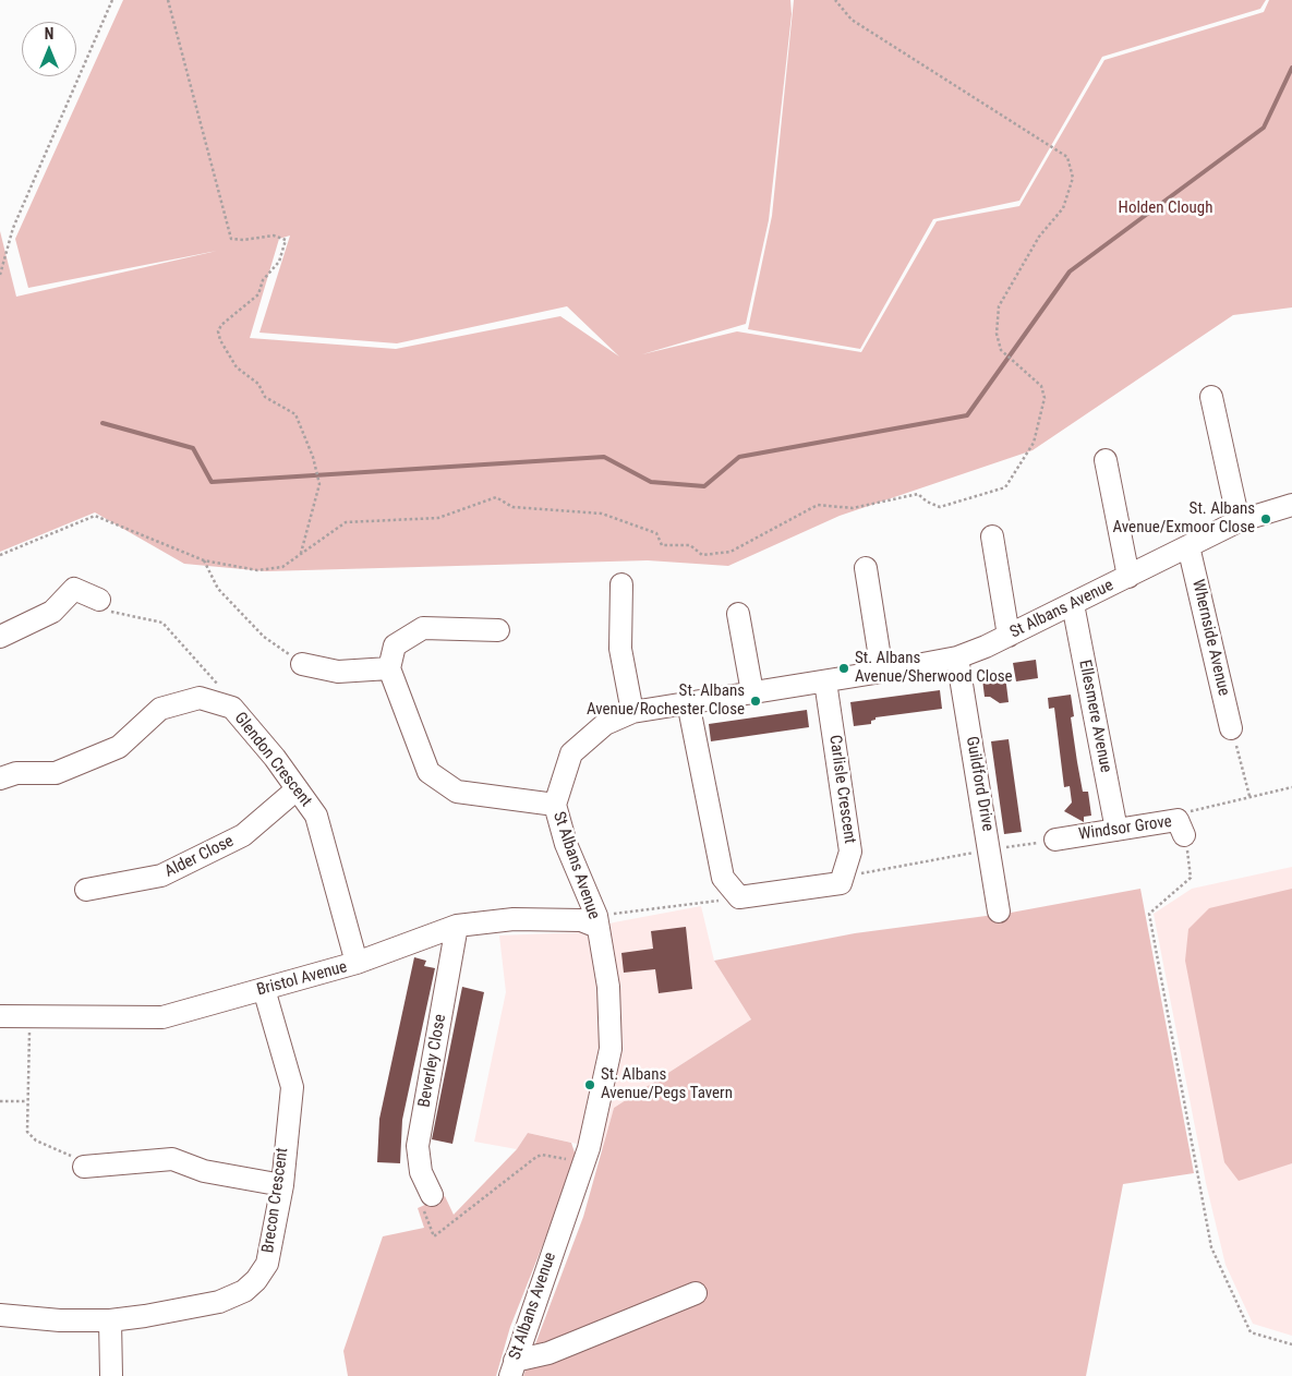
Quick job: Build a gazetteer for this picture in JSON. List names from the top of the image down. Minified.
{"streets":{"street":["St Albans Avenue","Whernside Avenue","Ellesmere Avenue","Glendon Crescent","Guildford Drive","Carlisle Crescent","Windsor Grove","Alder Close","Bristol Avenue","Beverley Close","Brecon Crescent"]},"crossings":[["St Albans Avenue","Whernside Avenue"],["St Albans Avenue","Ellesmere Avenue"],["St Albans Avenue","Guildford Drive"],["St Albans Avenue","Carlisle Crescent"],["St Albans Avenue","Bristol Avenue"],["Ellesmere Avenue","Windsor Grove"],["Glendon Crescent","Alder Close"],["Glendon Crescent","Bristol Avenue"],["Bristol Avenue","Beverley Close"],["Bristol Avenue","Brecon Crescent"]],"parks":["Holden Clough"],"places":["St. Albans Avenue/Exmoor Close","St. Albans Avenue/Sherwood Close","St. Albans Avenue/Rochester Close","St. Albans Avenue/Pegs Tavern"],"north":"top"}
